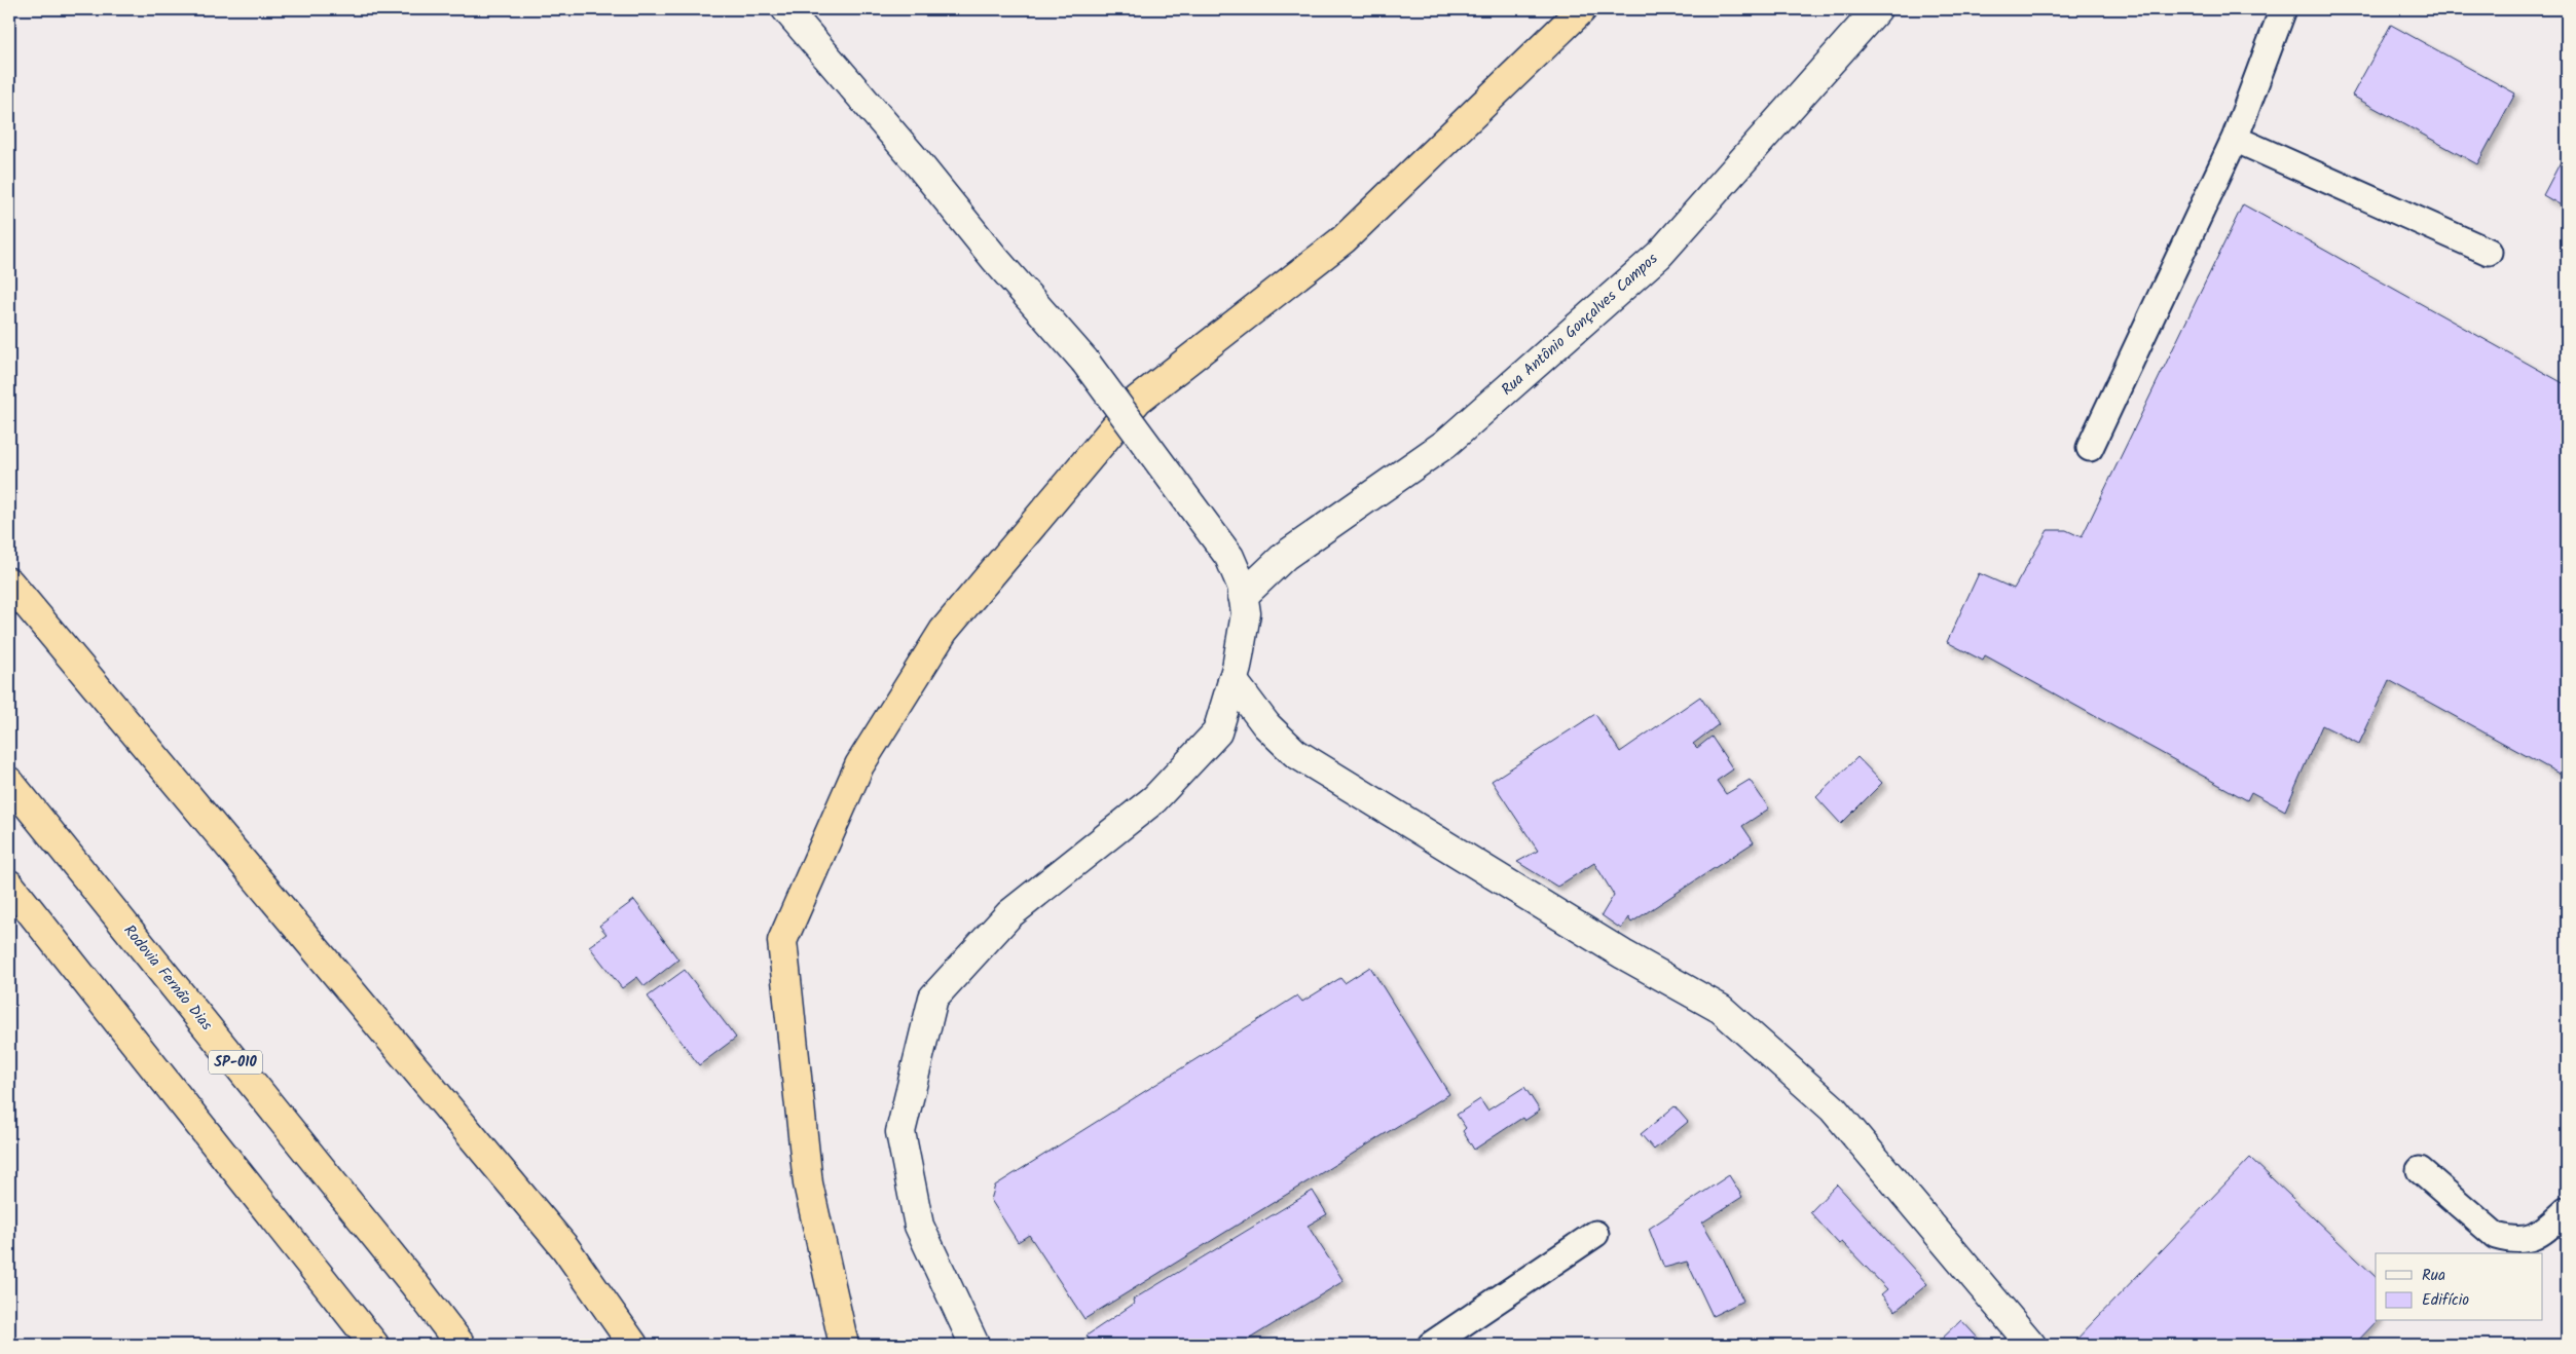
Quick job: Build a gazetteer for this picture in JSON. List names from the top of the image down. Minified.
{"streets":{"highway":["Rodovia Fernão Dias","SP-010"],"street":["Rua Antônio Gonçalves Campos"]},"legend":["Rua","Edifício"]}
